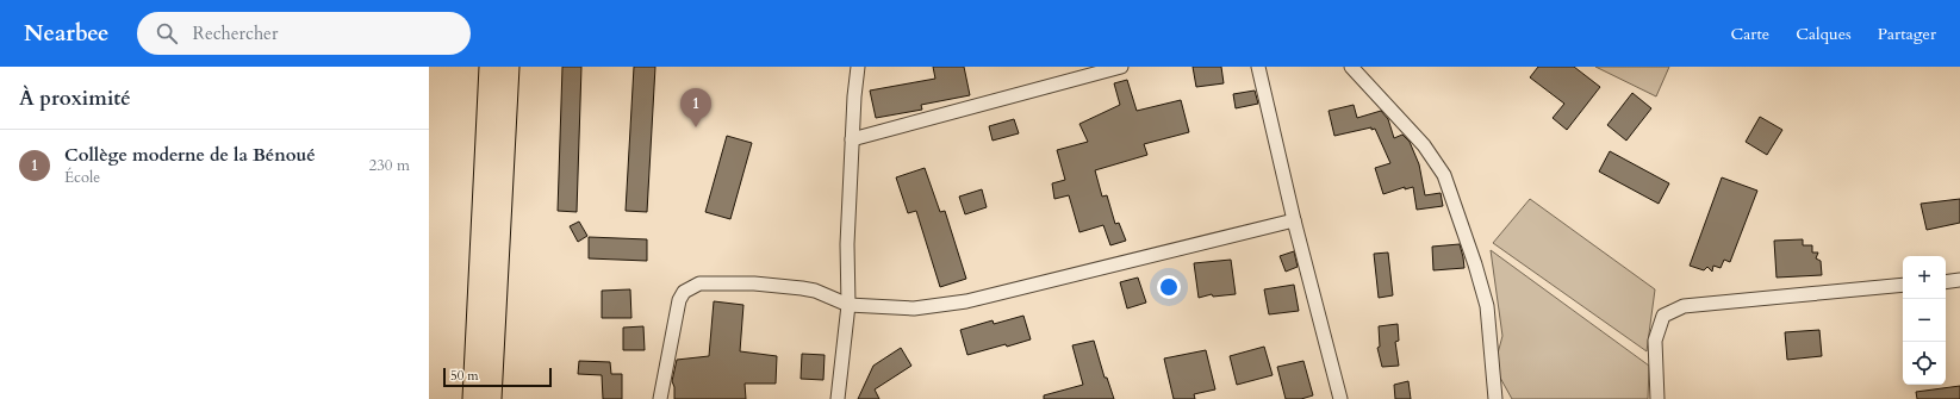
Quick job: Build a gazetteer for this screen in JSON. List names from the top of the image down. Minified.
{"scale_bar":"50 m","page":{"header":"Nearbee","search":"Rechercher","nav":["Carte","Calques","Partager"],"heading":"À proximité","pins":"1","list":[{"mark":"1","name":"Collège moderne de la Bénoué","note":"École","value":"230 m"}],"map_buttons":["+","−"],"scale":"50 m"}}
